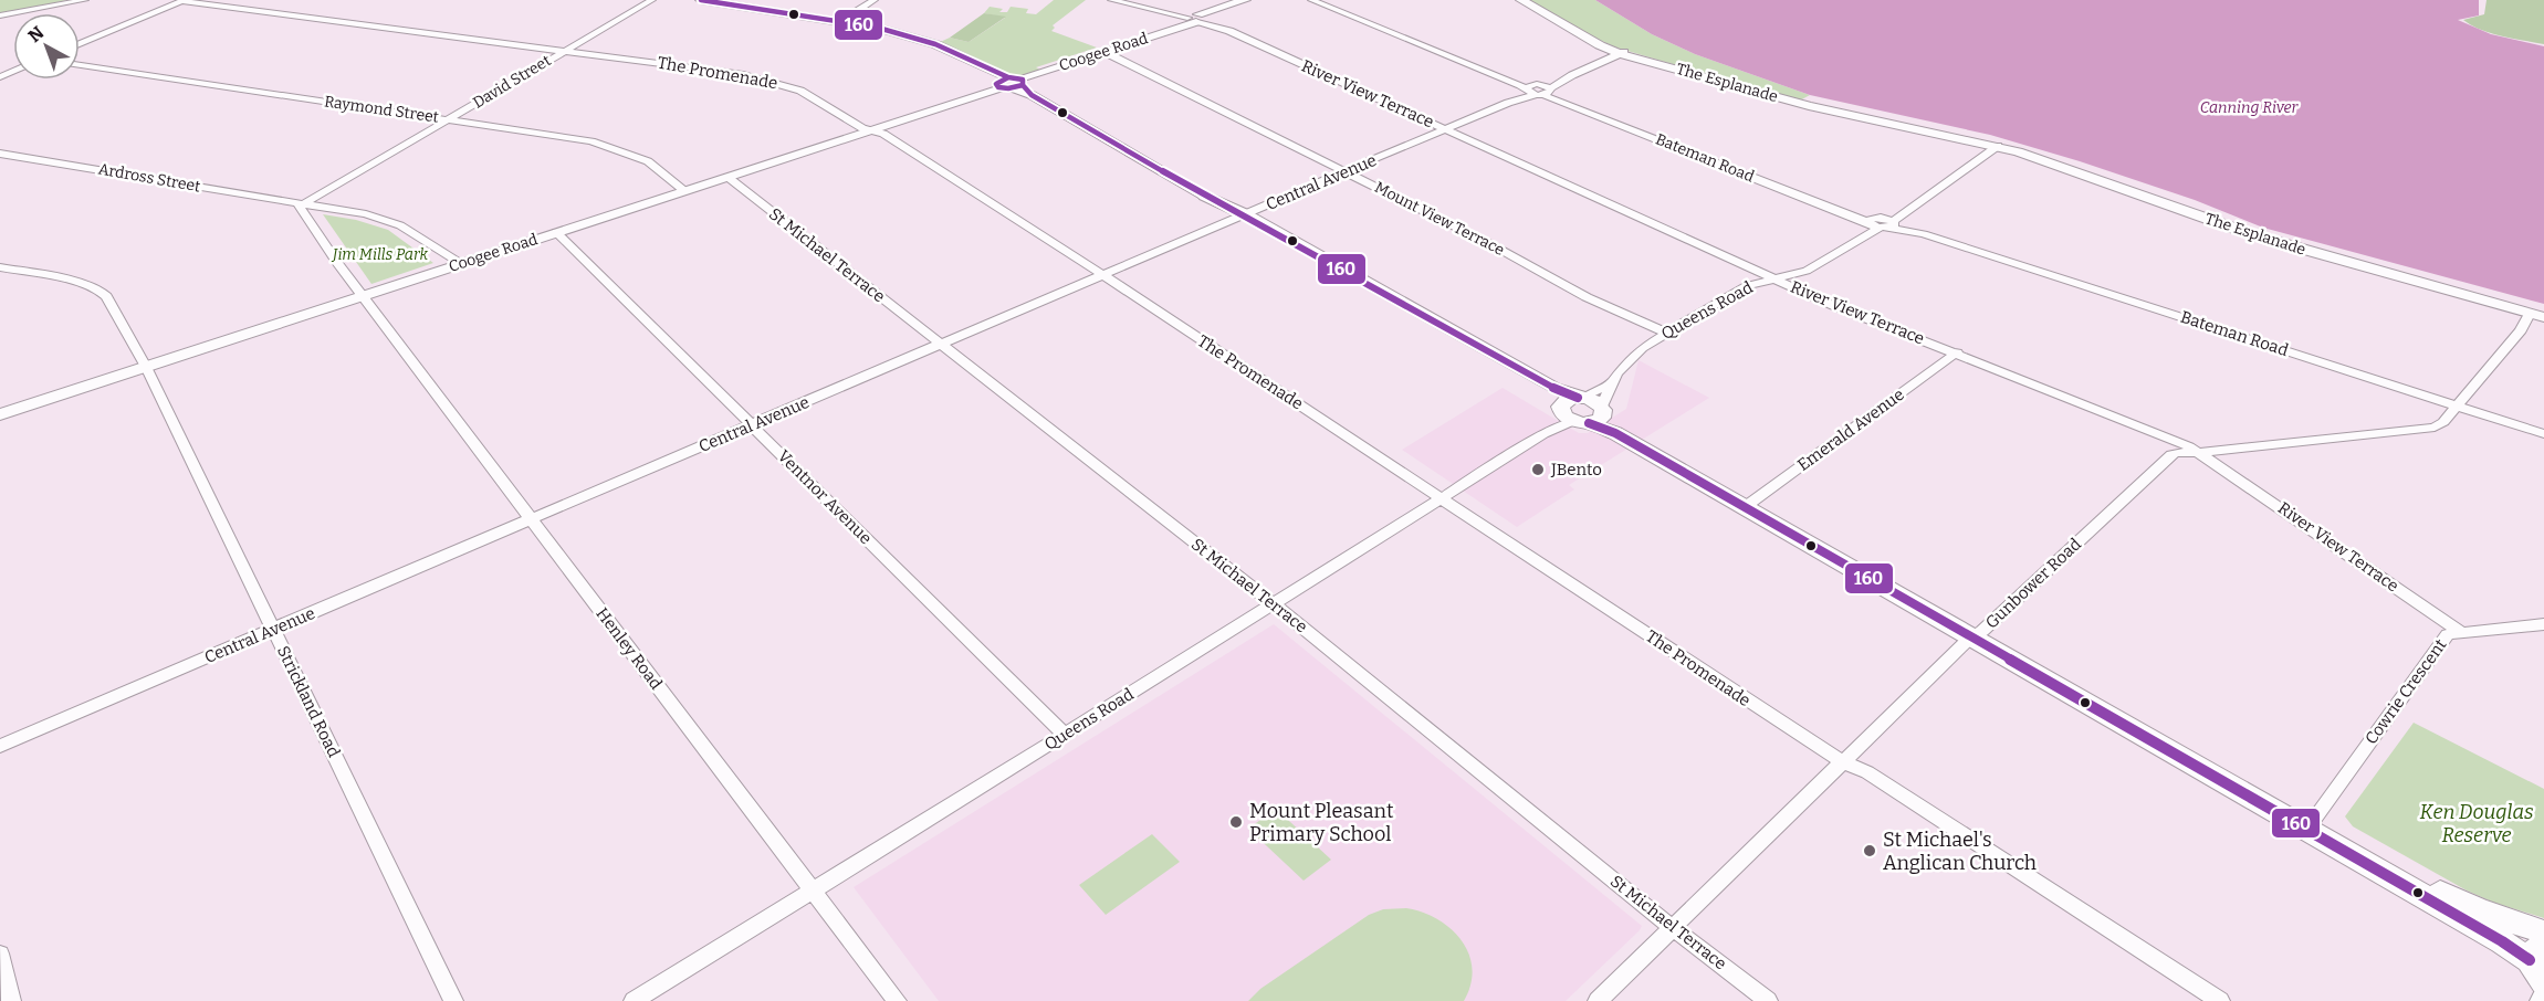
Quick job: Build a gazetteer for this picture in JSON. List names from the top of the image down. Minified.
{"streets":{"street":["Coogee Road","The Promenade","David Street","The Esplanade","River View Terrace","Raymond Street","Bateman Road","Ardross Street","Central Avenue","Mount View Terrace","St Michael Terrace","Queens Road","Emerald Avenue","Ventnor Avenue","Gunbower Road","Henley Road","Cowrie Crescent","Strickland Road"]},"crossings":[["Coogee Road","The Promenade"],["Coogee Road","River View Terrace"],["Coogee Road","Raymond Street"],["Coogee Road","Ardross Street"],["Coogee Road","Mount View Terrace"],["Coogee Road","St Michael Terrace"],["Coogee Road","Ventnor Avenue"],["Coogee Road","Henley Road"],["Coogee Road","Strickland Road"],["The Promenade","David Street"],["The Promenade","Central Avenue"],["The Promenade","Queens Road"],["The Promenade","Gunbower Road"],["David Street","Raymond Street"],["David Street","Ardross Street"],["The Esplanade","Central Avenue"],["The Esplanade","Queens Road"],["The Esplanade","Gunbower Road"],["River View Terrace","Central Avenue"],["River View Terrace","Queens Road"],["River View Terrace","Emerald Avenue"],["River View Terrace","Gunbower Road"],["River View Terrace","Cowrie Crescent"],["Bateman Road","Central Avenue"],["Bateman Road","Queens Road"],["Bateman Road","Gunbower Road"],["Central Avenue","Mount View Terrace"],["Central Avenue","St Michael Terrace"],["Central Avenue","Ventnor Avenue"],["Central Avenue","Henley Road"],["Central Avenue","Strickland Road"],["Mount View Terrace","Queens Road"],["St Michael Terrace","Queens Road"],["St Michael Terrace","Gunbower Road"],["Queens Road","Ventnor Avenue"],["Queens Road","Henley Road"]],"water":["Canning River"],"parks":["Jim Mills Park","Ken Douglas Reserve"],"places":["JBento","Mount Pleasant Primary School","St Michael's Anglican Church"],"lines":["transit line 160"],"north":"top left"}
